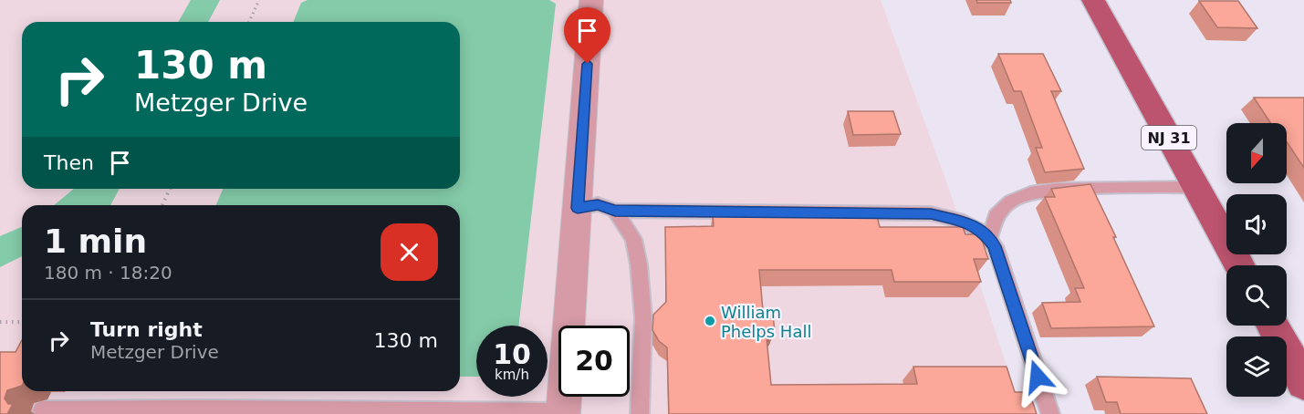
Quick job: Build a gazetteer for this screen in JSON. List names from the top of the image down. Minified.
{"streets":{"main road":["NJ 31"]},"places":["William Phelps Hall"],"north":"bottom","page":{"turn":["130 m","Metzger Drive"],"then":"Then","heading":["1 min","180 m · 18:20"],"list":[{"name":"Turn right","note":"Metzger Drive","value":"130 m"}],"speed":"10 km/h","limit":"20"}}
